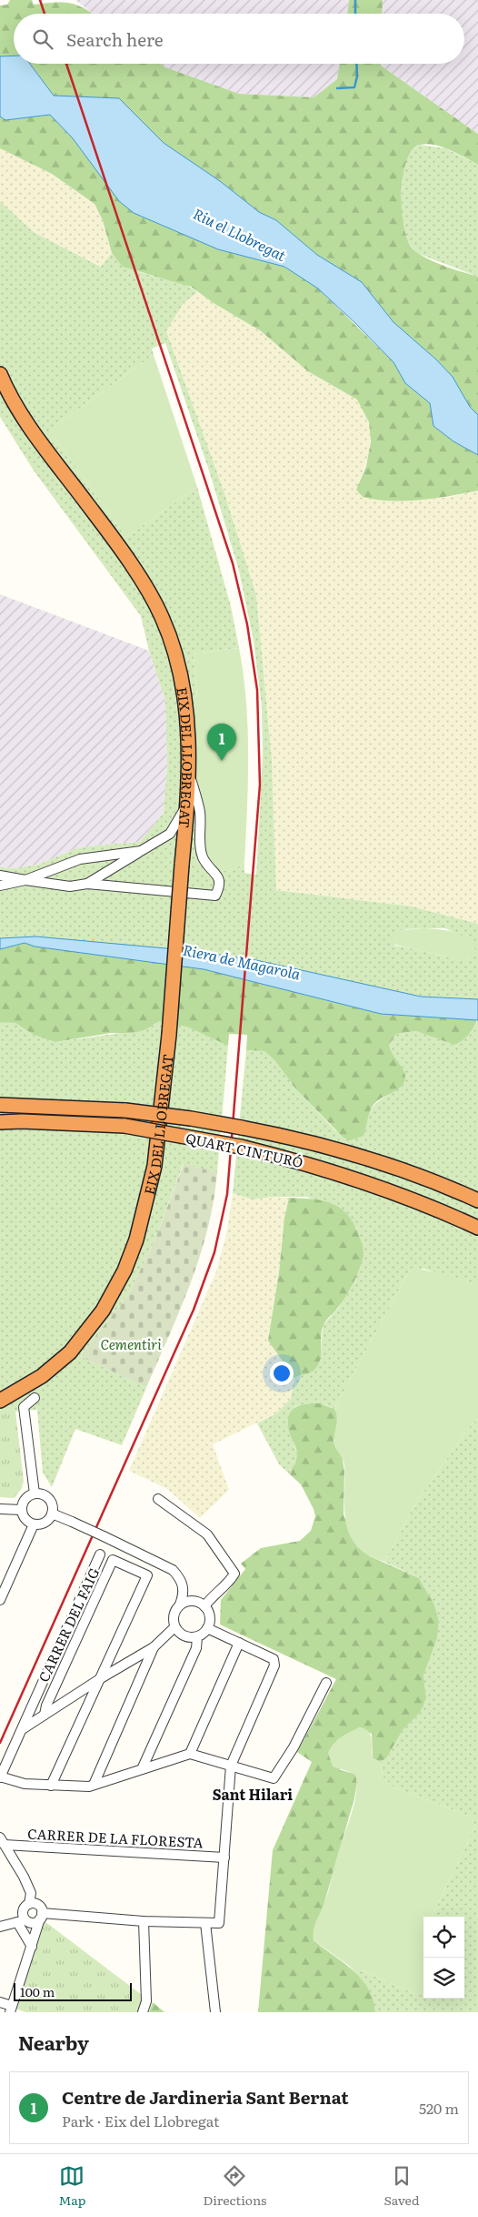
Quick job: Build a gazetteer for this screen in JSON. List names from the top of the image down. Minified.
{"streets":{"highway":["EIX DEL LLOBREGAT","QUART CINTURÓ"],"street":["CARRER DEL FAIG","CARRER DE LA FLORESTA"]},"districts":["Sant Hilari"],"water":["Riu el Llobregat","Riera de Magarola"],"parks":["Cementiri"],"scale_bar":"100 m","page":{"search":"Search here","pins":"1","scale":"100 m","heading":"Nearby","list":[{"mark":"1","name":"Centre de Jardineria Sant Bernat","note":"Park · Eix del Llobregat","value":"520 m"}],"nav":["Map","Directions","Saved"]}}
